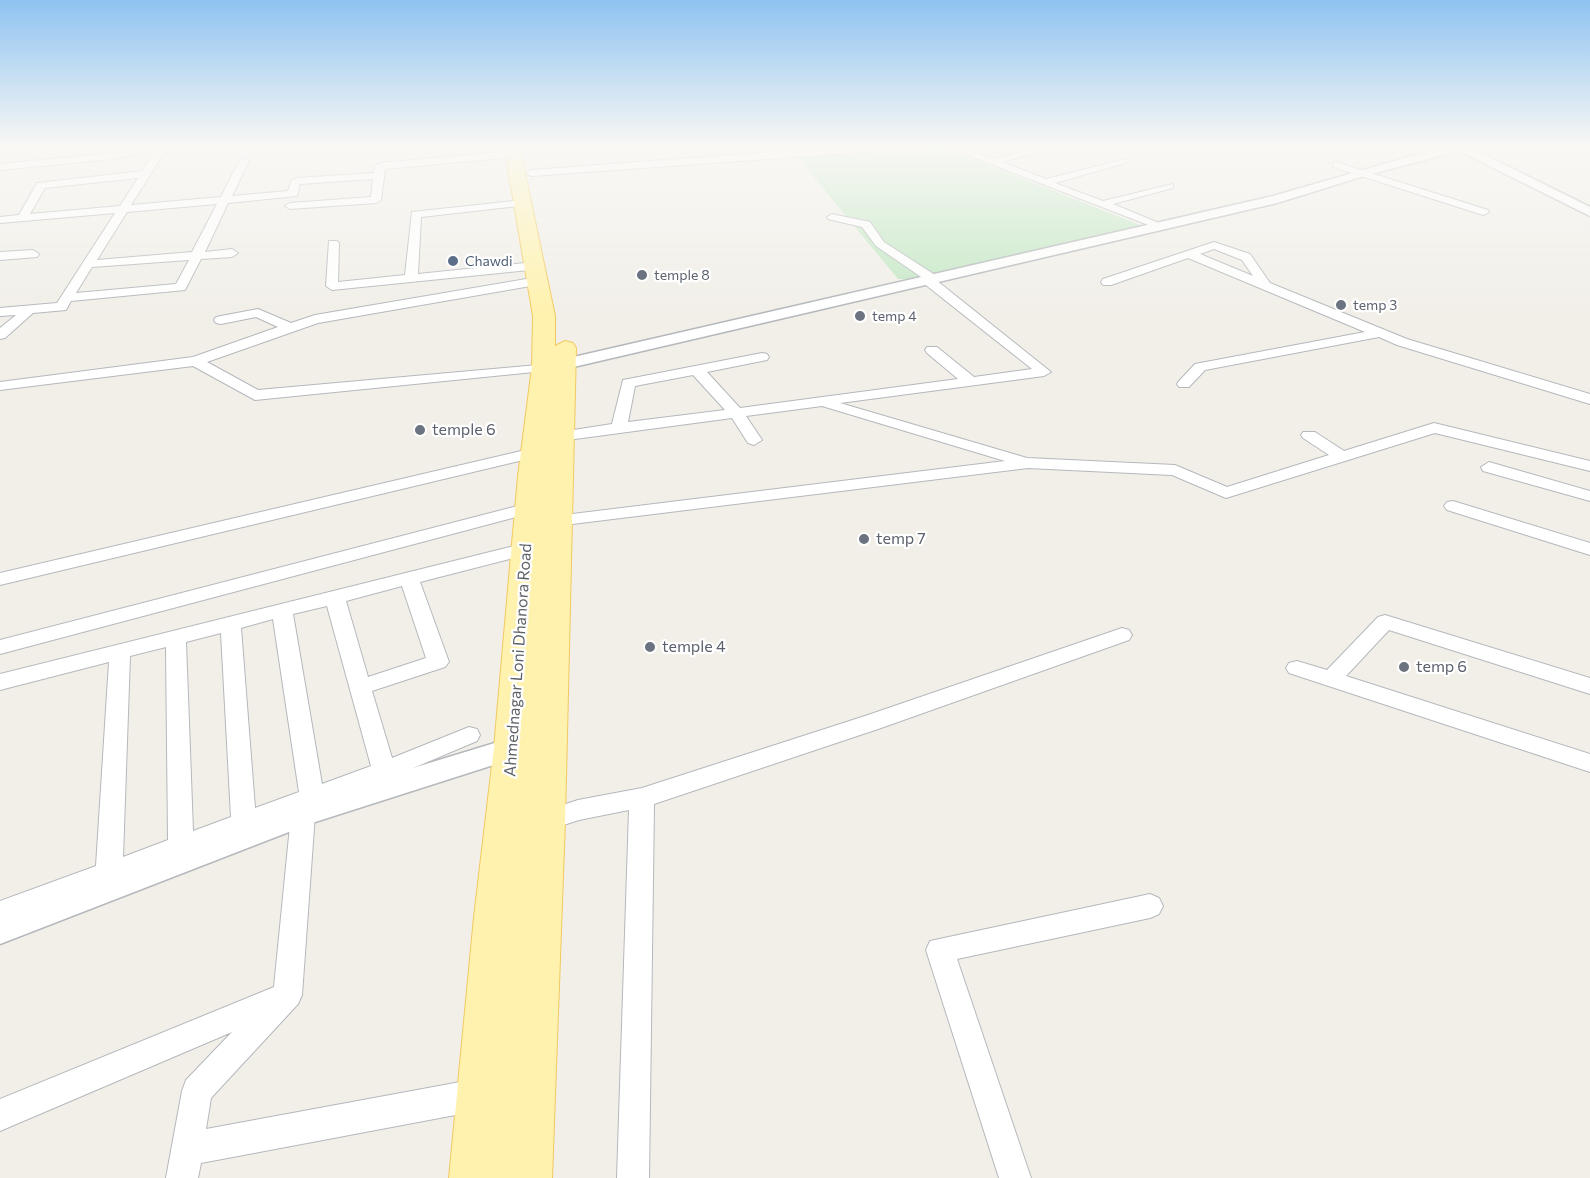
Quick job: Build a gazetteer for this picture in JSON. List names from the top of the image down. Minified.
{"streets":{"main road":["Ahmednagar Loni Dhanora Road"]},"places":["Chawdi","temple 8","temp 3","temp 4","temple 6","temp 7","temple 4","temp 6"]}
